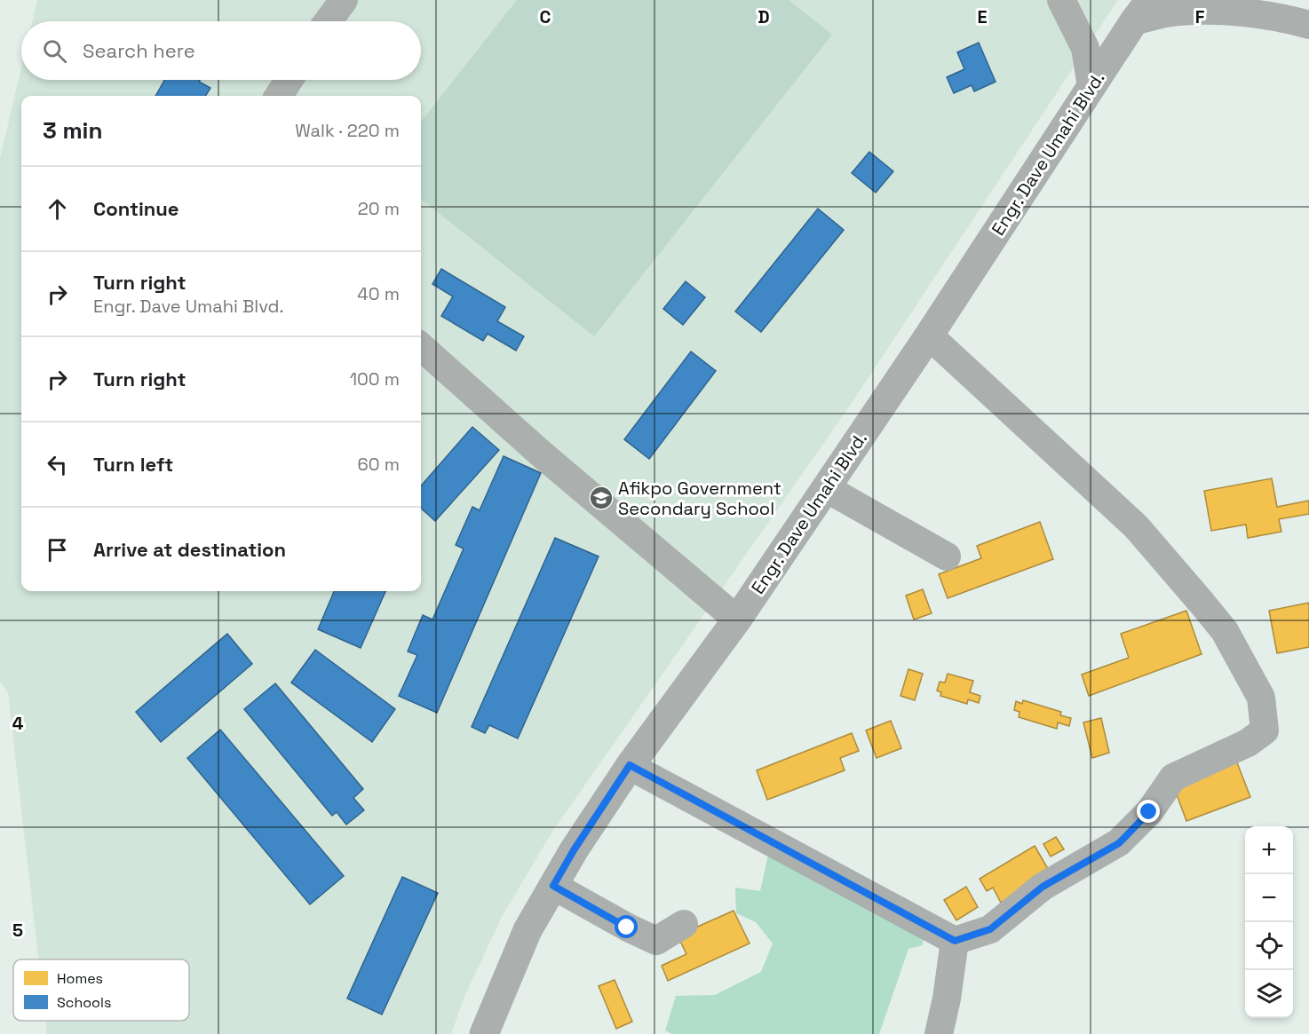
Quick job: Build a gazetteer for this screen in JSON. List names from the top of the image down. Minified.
{"streets":{"street":["Engr. Dave Umahi Blvd."]},"places":{"school or university":["Afikpo Government Secondary School"]},"legend":["Homes","Schools"],"page":{"search":"Search here","heading":["3 min","Walk · 220 m"],"list":[["Continue","20 m"],["Turn right","Engr. Dave Umahi Blvd.","40 m"],["Turn right","100 m"],["Turn left","60 m"],"Arrive at destination"],"map_buttons":["+","−"]},"grid":{"columns":["C","D","E","F"],"rows":["4","5"]}}
